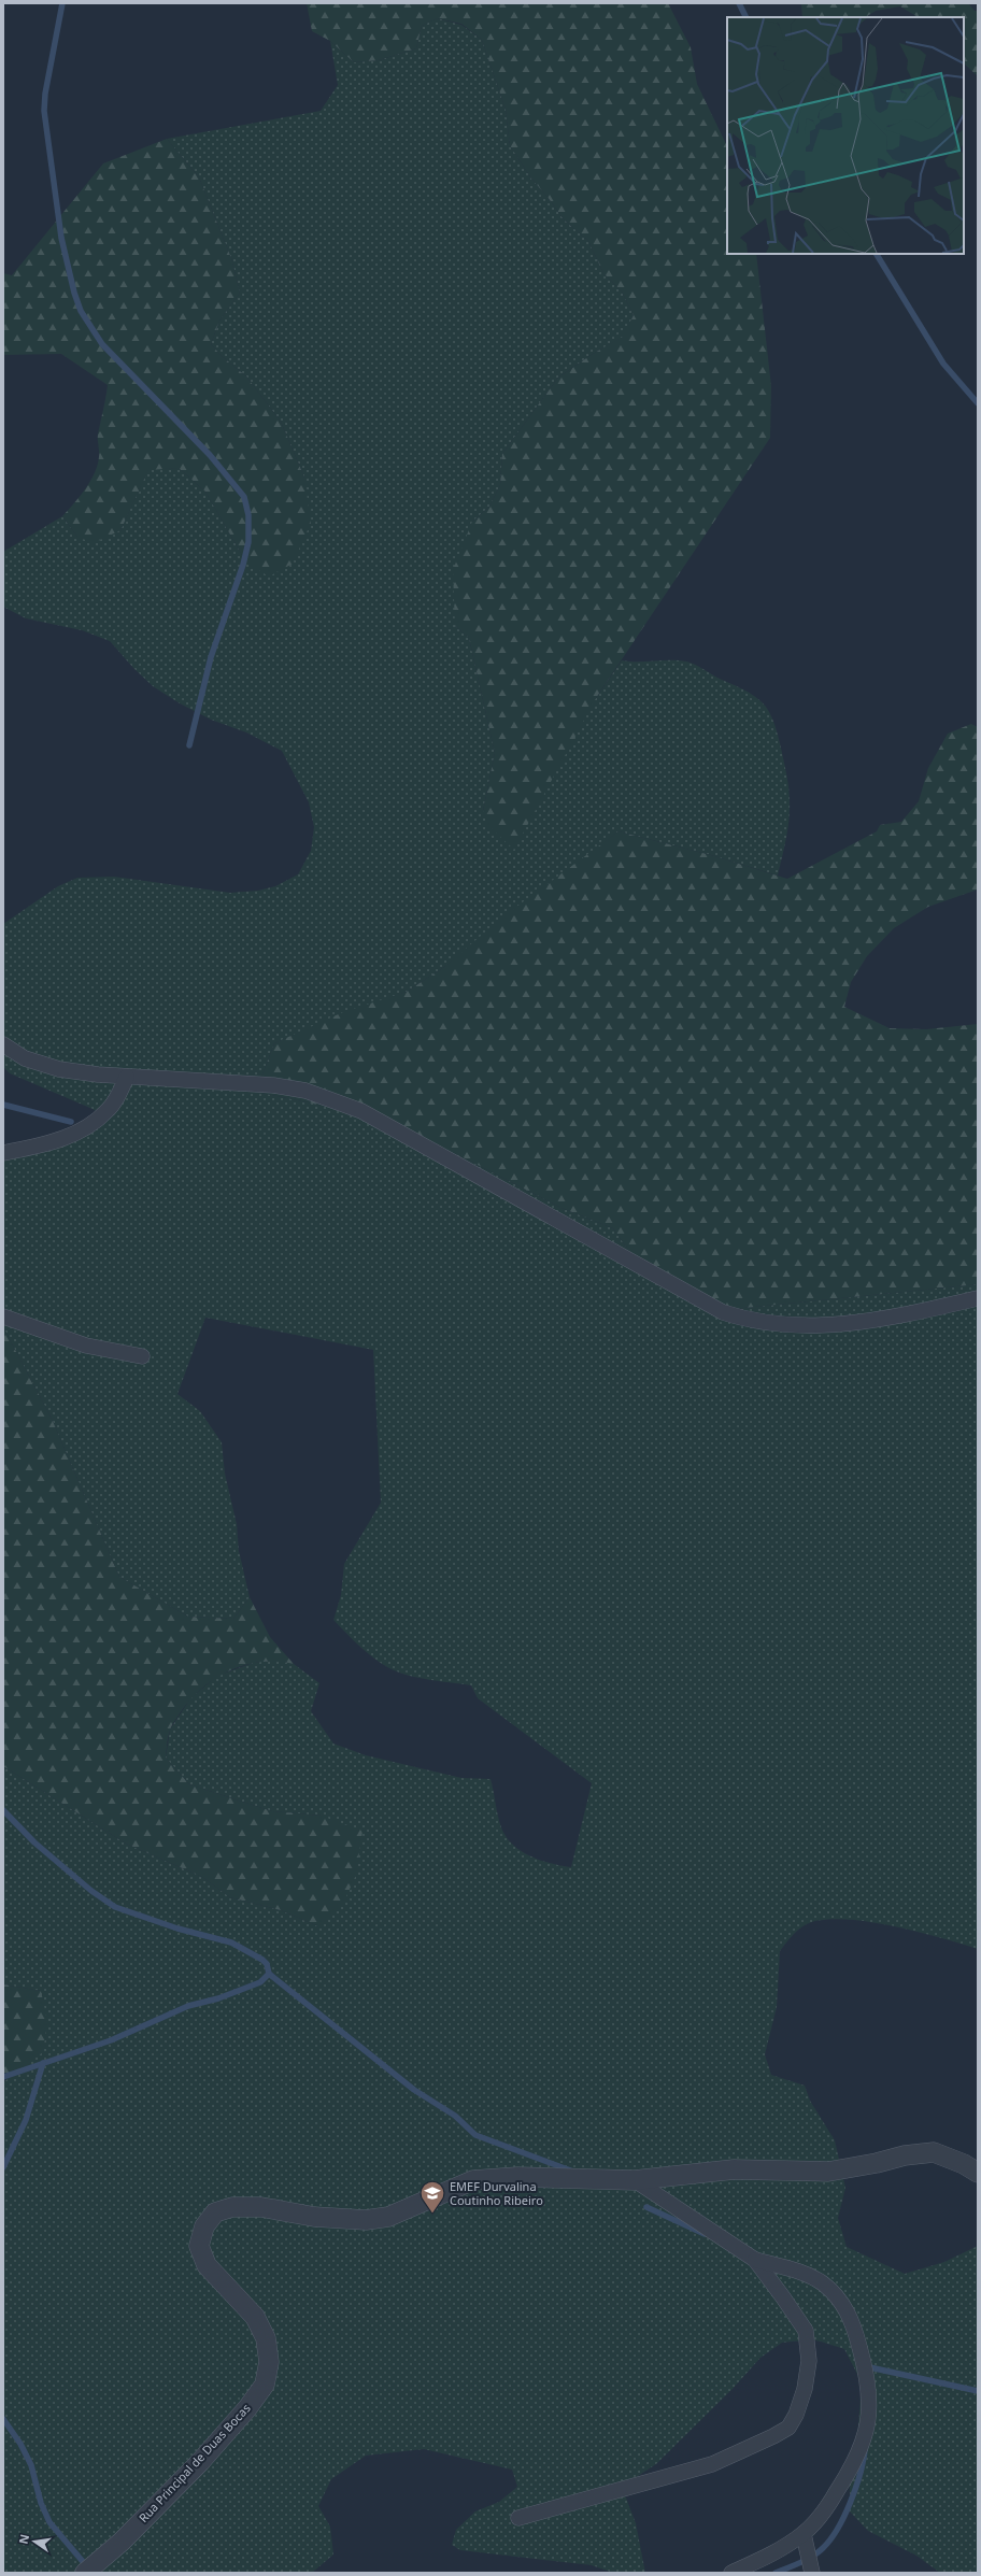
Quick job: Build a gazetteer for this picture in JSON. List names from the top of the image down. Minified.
{"streets":{"street":["Rua Principal de Duas Bocas"]},"places":{"school or university":["EMEF Durvalina Coutinho Ribeiro"]},"north":"left"}
